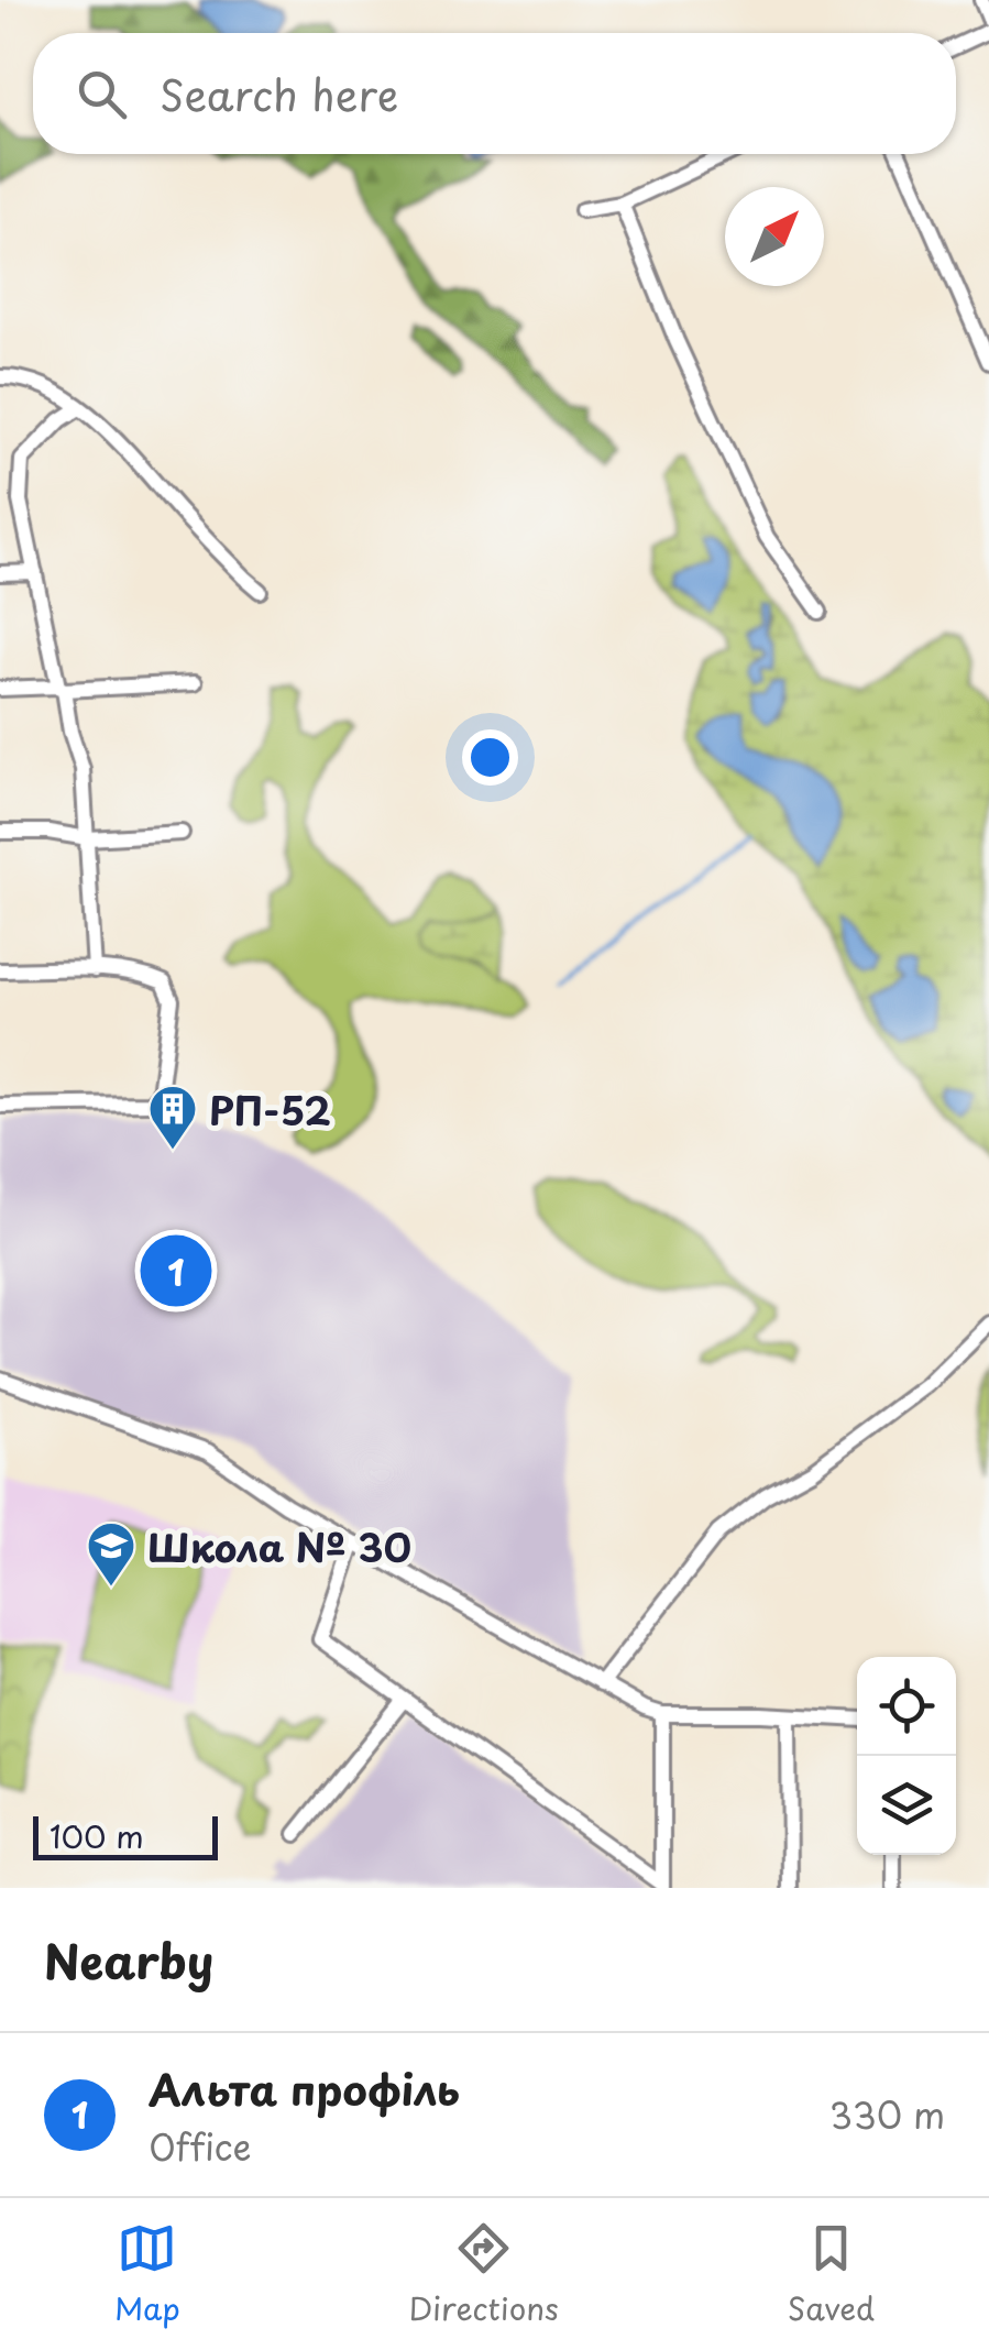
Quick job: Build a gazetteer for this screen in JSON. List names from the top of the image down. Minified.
{"places":{"building":["РП-52"],"school or university":["Школа № 30"]},"scale_bar":"100 m","north":"top right","page":{"search":"Search here","pins":"1","scale":"100 m","heading":"Nearby","list":[{"mark":"1","name":"Альта профіль","note":"Office","value":"330 m"}],"nav":["Map","Directions","Saved"]}}
